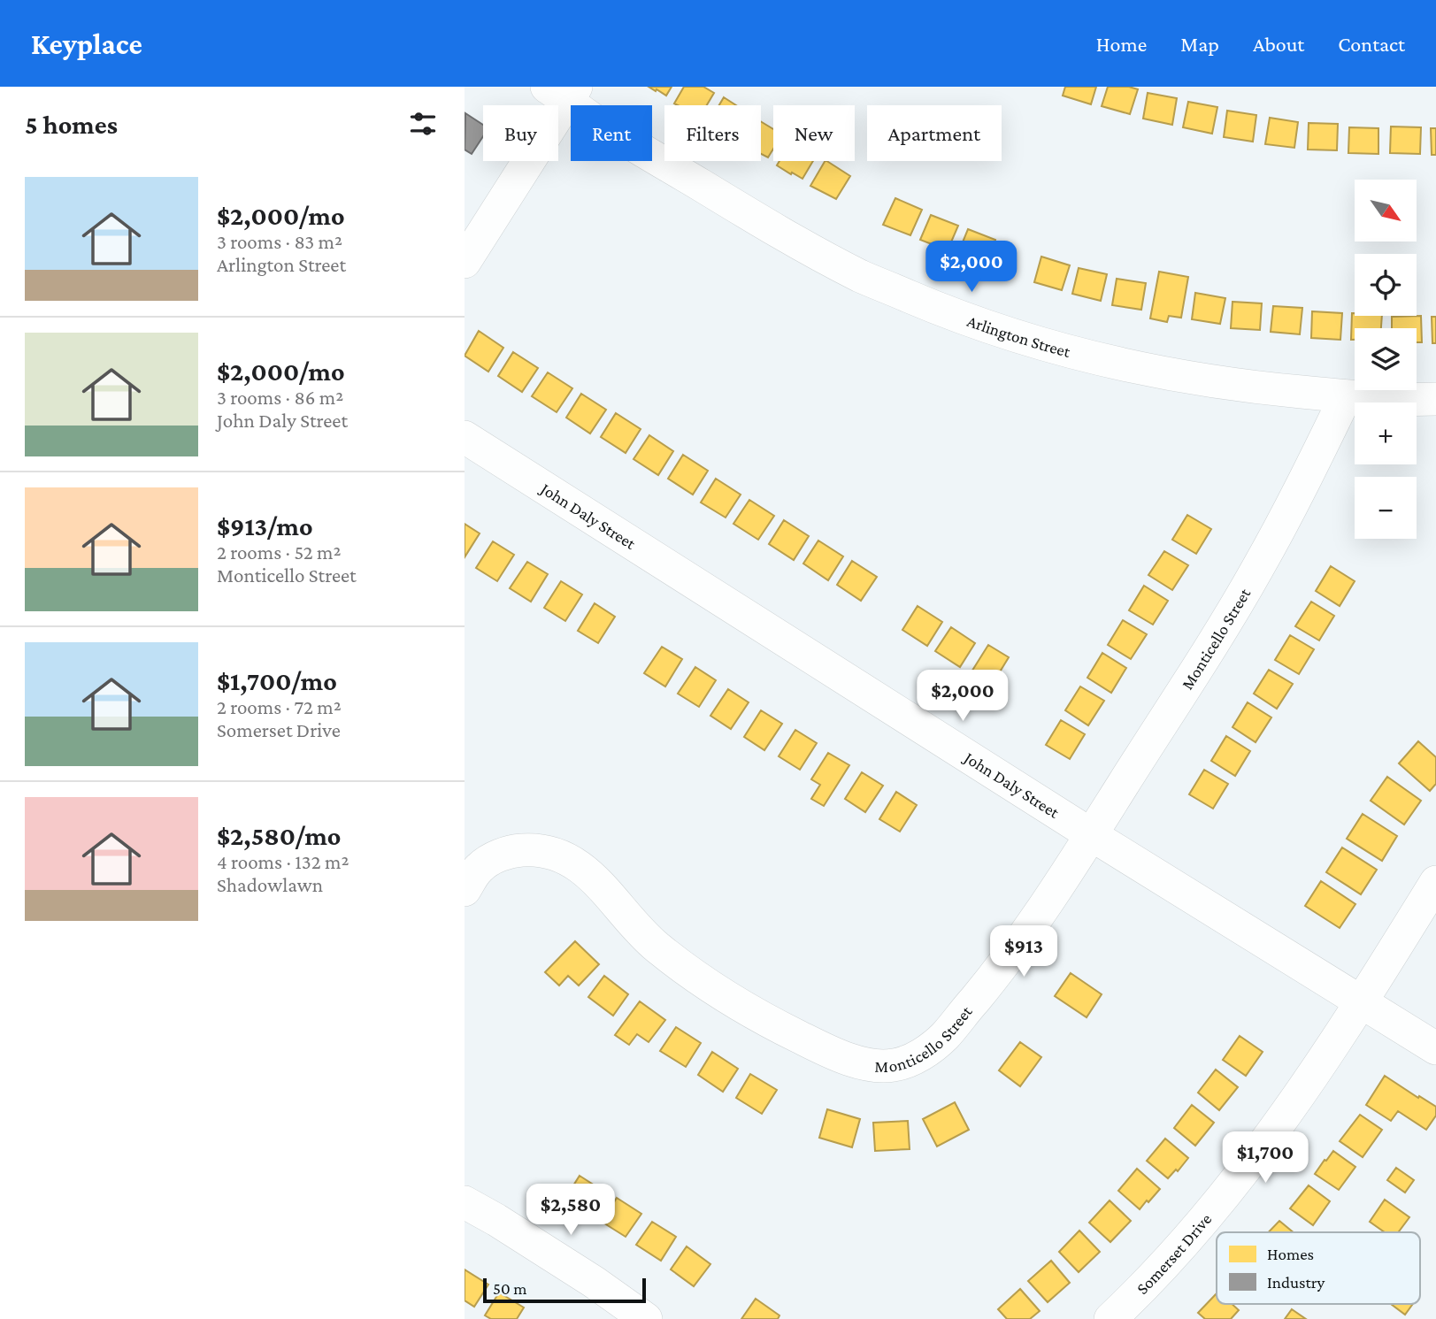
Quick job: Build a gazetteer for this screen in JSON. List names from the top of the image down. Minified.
{"streets":{"street":["Arlington Street","John Daly Street","Monticello Street","Somerset Drive"]},"crossings":[["Arlington Street","Monticello Street"],["John Daly Street","Monticello Street"],["John Daly Street","Somerset Drive"]],"legend":["Homes","Industry"],"scale_bar":"50 m","north":"bottom right","page":{"header":"Keyplace","nav":["Home","Map","About","Contact"],"heading":"5 homes","chip":["Buy","Rent","Filters","New","Apartment"],"list":[{"name":"$2,000/mo","note":"3 rooms · 83 m² · Arlington Street"},{"name":"$2,000/mo","note":"3 rooms · 86 m² · John Daly Street"},{"name":"$913/mo","note":"2 rooms · 52 m² · Monticello Street"},{"name":"$1,700/mo","note":"2 rooms · 72 m² · Somerset Drive"},{"name":"$2,580/mo","note":"4 rooms · 132 m² · Shadowlawn"}],"map_buttons":["+","−"],"price":["$2,000","$2,000","$913","$1,700","$2,580"],"scale":"50 m"}}
